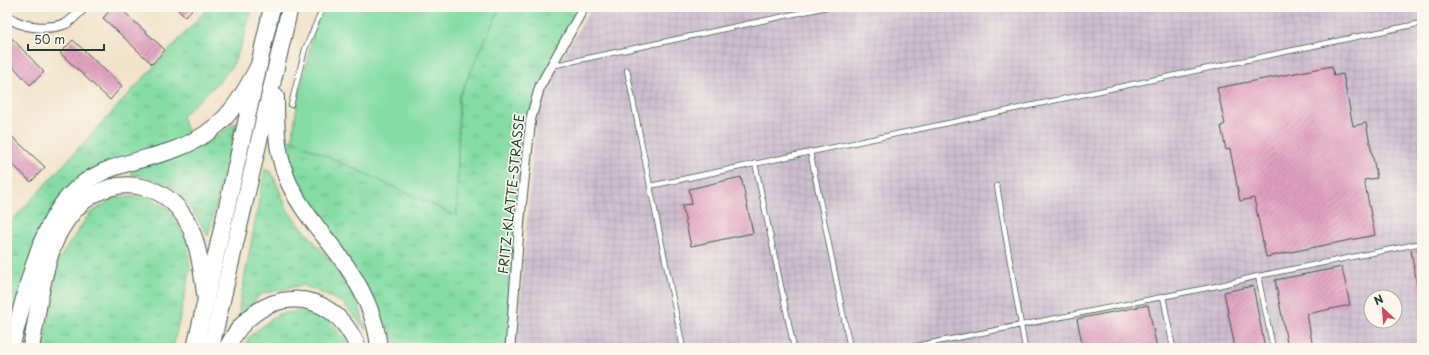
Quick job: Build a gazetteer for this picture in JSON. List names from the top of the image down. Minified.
{"streets":{"street":["FRITZ-KLATTE-STRASSE"]},"scale_bar":"50 m","north":"top left"}
